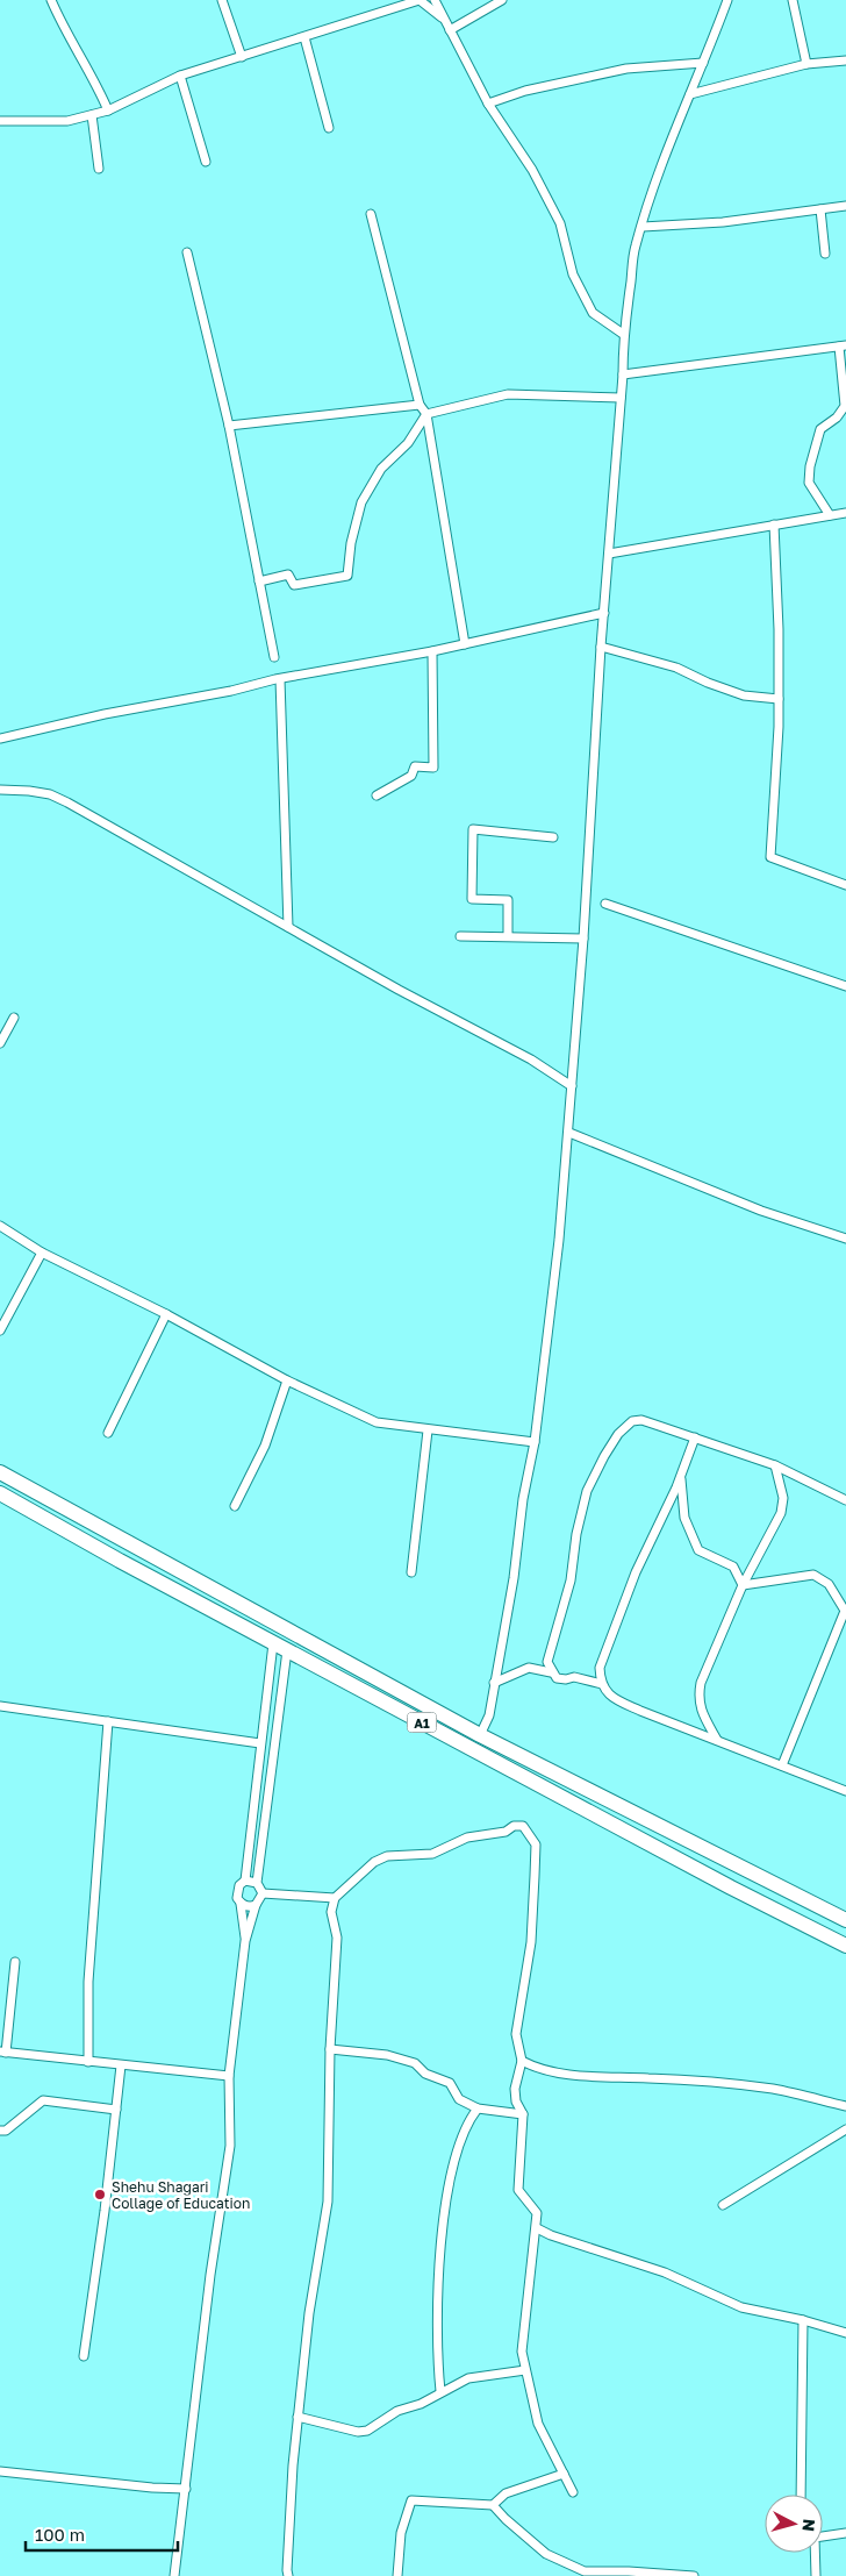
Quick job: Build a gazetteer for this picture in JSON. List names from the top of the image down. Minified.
{"streets":{"highway":["A1"]},"places":["Shehu Shagari Collage of Education"],"scale_bar":"100 m","north":"right"}
